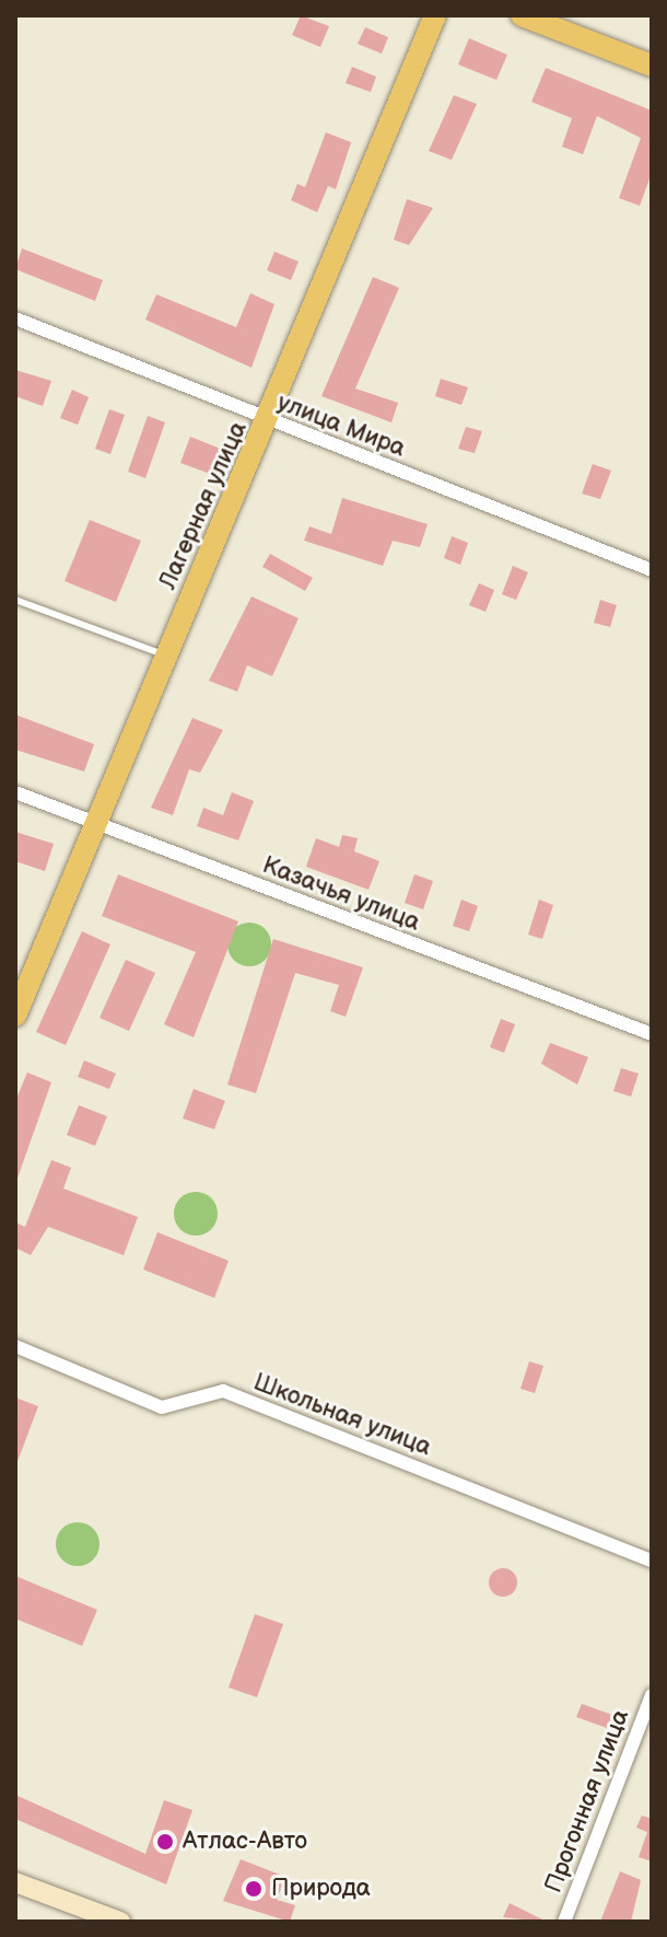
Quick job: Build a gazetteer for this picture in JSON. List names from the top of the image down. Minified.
{"streets":{"main road":["Лагерная улица"],"street":["улица Мира","Казачья улица","Школьная улица","Прогонная улица"]},"crossings":[["улица Мира","Лагерная улица"],["Лагерная улица","Казачья улица"]],"places":["Атлас-Авто","Природа"]}
